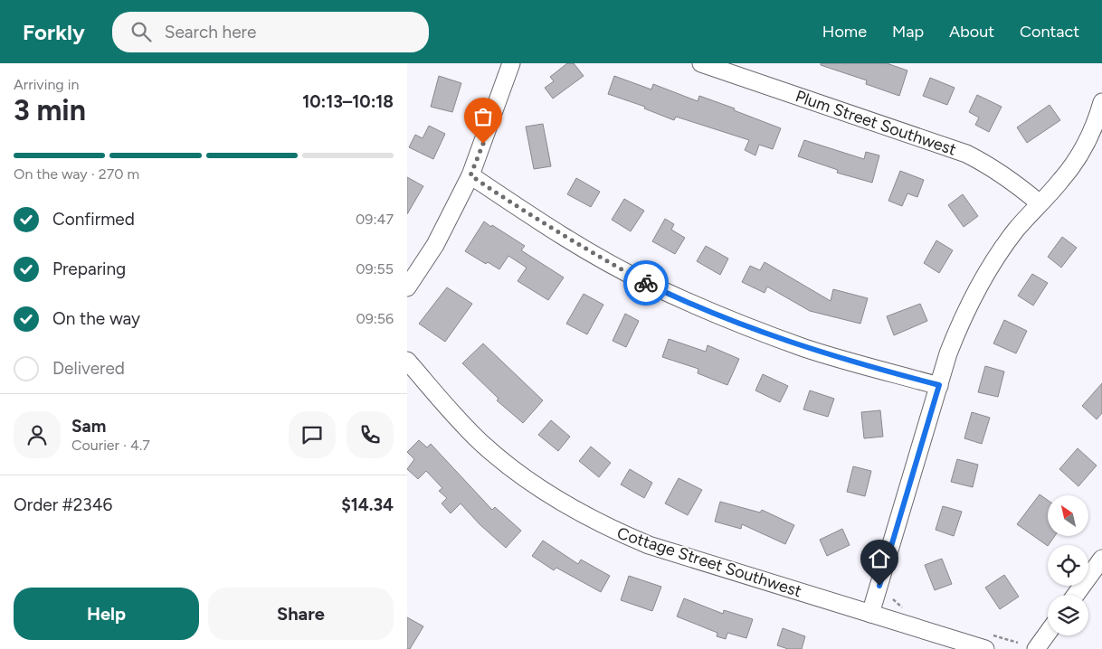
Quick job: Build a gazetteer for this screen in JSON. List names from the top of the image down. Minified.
{"streets":{"street":["Plum Street Southwest","Cottage Street Southwest"]},"north":"top left","page":{"header":"Forkly","search":"Search here","nav":["Home","Map","About","Contact"],"heading":["3 min","Arriving in","10:13–10:18"],"panel":["Sam","Courier · 4.7","Order #2346","$14.34"],"bar":"On the way · 270 m","list":[["Confirmed","09:47"],["Preparing","09:55"],["On the way","09:56"],"Delivered"],"buttons":["Help","Share"]}}
